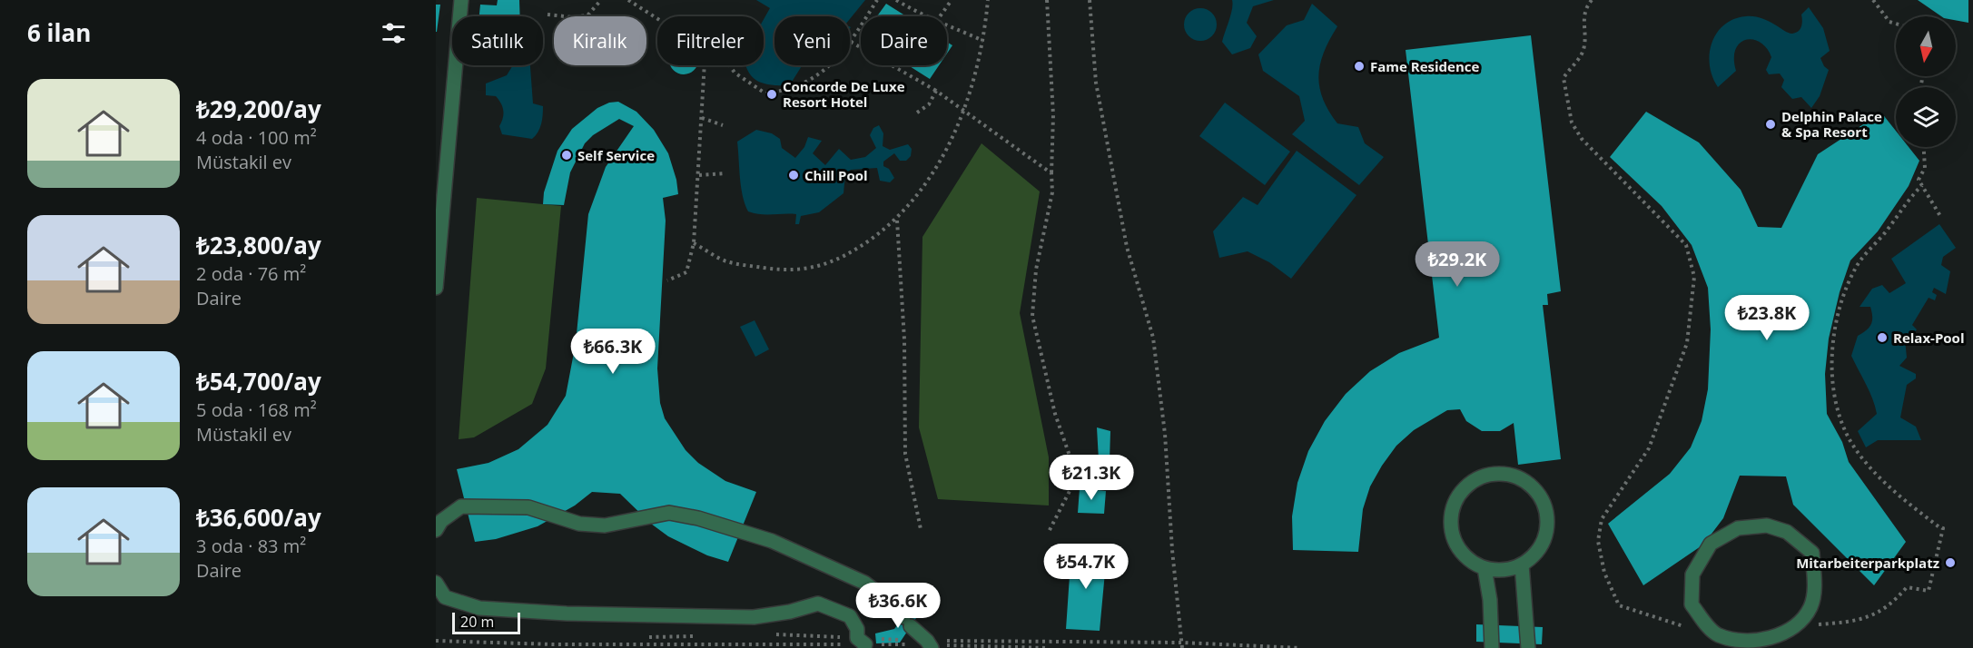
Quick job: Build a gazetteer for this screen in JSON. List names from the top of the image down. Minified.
{"places":["Fame Residence","Concorde De Luxe Resort Hotel","Delphin Palace & Spa Resort","Self Service","Chill Pool","Relax-Pool","Mitarbeiterparkplatz"],"scale_bar":"20 m","north":"bottom","page":{"heading":"6 ilan","chip":["Satılık","Kiralık","Filtreler","Yeni","Daire"],"list":[{"name":"₺29,200/ay","note":"4 oda · 100 m² · Müstakil ev"},{"name":"₺23,800/ay","note":"2 oda · 76 m² · Daire"},{"name":"₺54,700/ay","note":"5 oda · 168 m² · Müstakil ev"},{"name":"₺36,600/ay","note":"3 oda · 83 m² · Daire"}],"price":["₺29.2K","₺23.8K","₺66.3K","₺21.3K","₺54.7K","₺36.6K"],"scale":"20 m"}}
